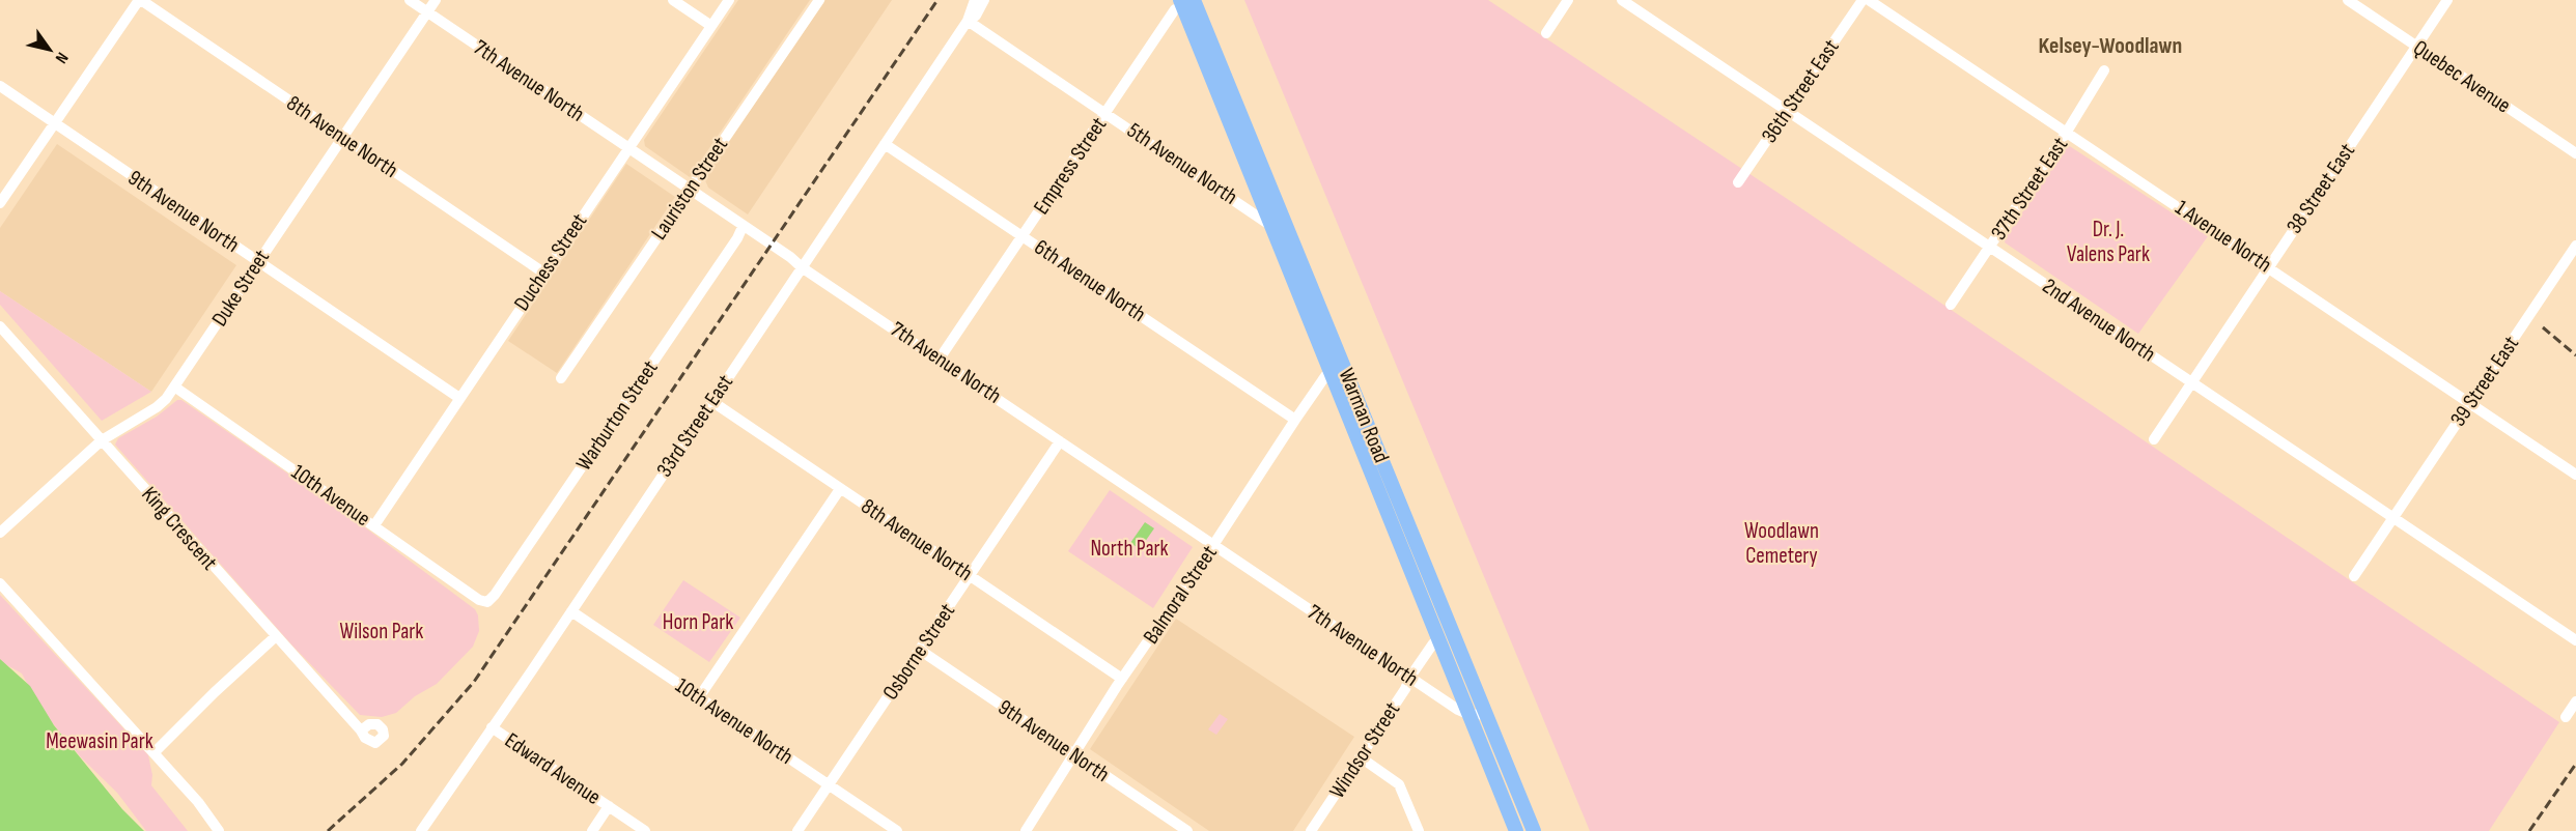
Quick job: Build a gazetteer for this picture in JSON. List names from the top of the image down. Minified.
{"streets":{"main road":["Warman Road"],"street":["Quebec Avenue","7th Avenue North","36th Street East","8th Avenue North","5th Avenue North","Empress Street","Lauriston Street","37th Street East","38 Street East","9th Avenue North","1 Avenue North","Duchess Street","6th Avenue North","Duke Street","2nd Avenue North","39 Street East","Warburton Street","33rd Street East","10th Avenue","King Crescent","Balmoral Street","Osborne Street","10th Avenue North","Windsor Street","Edward Avenue"]},"crossings":[["Quebec Avenue","38 Street East"],["7th Avenue North","Empress Street"],["7th Avenue North","Lauriston Street"],["7th Avenue North","Duchess Street"],["7th Avenue North","Duke Street"],["7th Avenue North","Warburton Street"],["7th Avenue North","Warman Road"],["7th Avenue North","33rd Street East"],["7th Avenue North","Balmoral Street"],["7th Avenue North","Osborne Street"],["7th Avenue North","Windsor Street"],["36th Street East","2nd Avenue North"],["8th Avenue North","Duchess Street"],["8th Avenue North","Duke Street"],["8th Avenue North","33rd Street East"],["8th Avenue North","Balmoral Street"],["8th Avenue North","Osborne Street"],["5th Avenue North","Empress Street"],["5th Avenue North","Warman Road"],["5th Avenue North","33rd Street East"],["Empress Street","6th Avenue North"],["Empress Street","Warman Road"],["37th Street East","1 Avenue North"],["37th Street East","2nd Avenue North"],["38 Street East","1 Avenue North"],["38 Street East","2nd Avenue North"],["9th Avenue North","Duchess Street"],["9th Avenue North","Duke Street"],["9th Avenue North","Balmoral Street"],["9th Avenue North","Osborne Street"],["1 Avenue North","39 Street East"],["Duchess Street","10th Avenue"],["6th Avenue North","33rd Street East"],["6th Avenue North","Balmoral Street"],["Duke Street","10th Avenue"],["Duke Street","King Crescent"],["2nd Avenue North","39 Street East"],["Warburton Street","10th Avenue"],["Warman Road","Balmoral Street"],["Warman Road","Windsor Street"],["33rd Street East","10th Avenue North"],["33rd Street East","Edward Avenue"],["Osborne Street","10th Avenue North"]],"districts":["Kelsey-Woodlawn"],"parks":["Dr. J. Valens Park","Woodlawn Cemetery","North Park","Horn Park","Wilson Park","Meewasin Park"],"north":"bottom right"}
